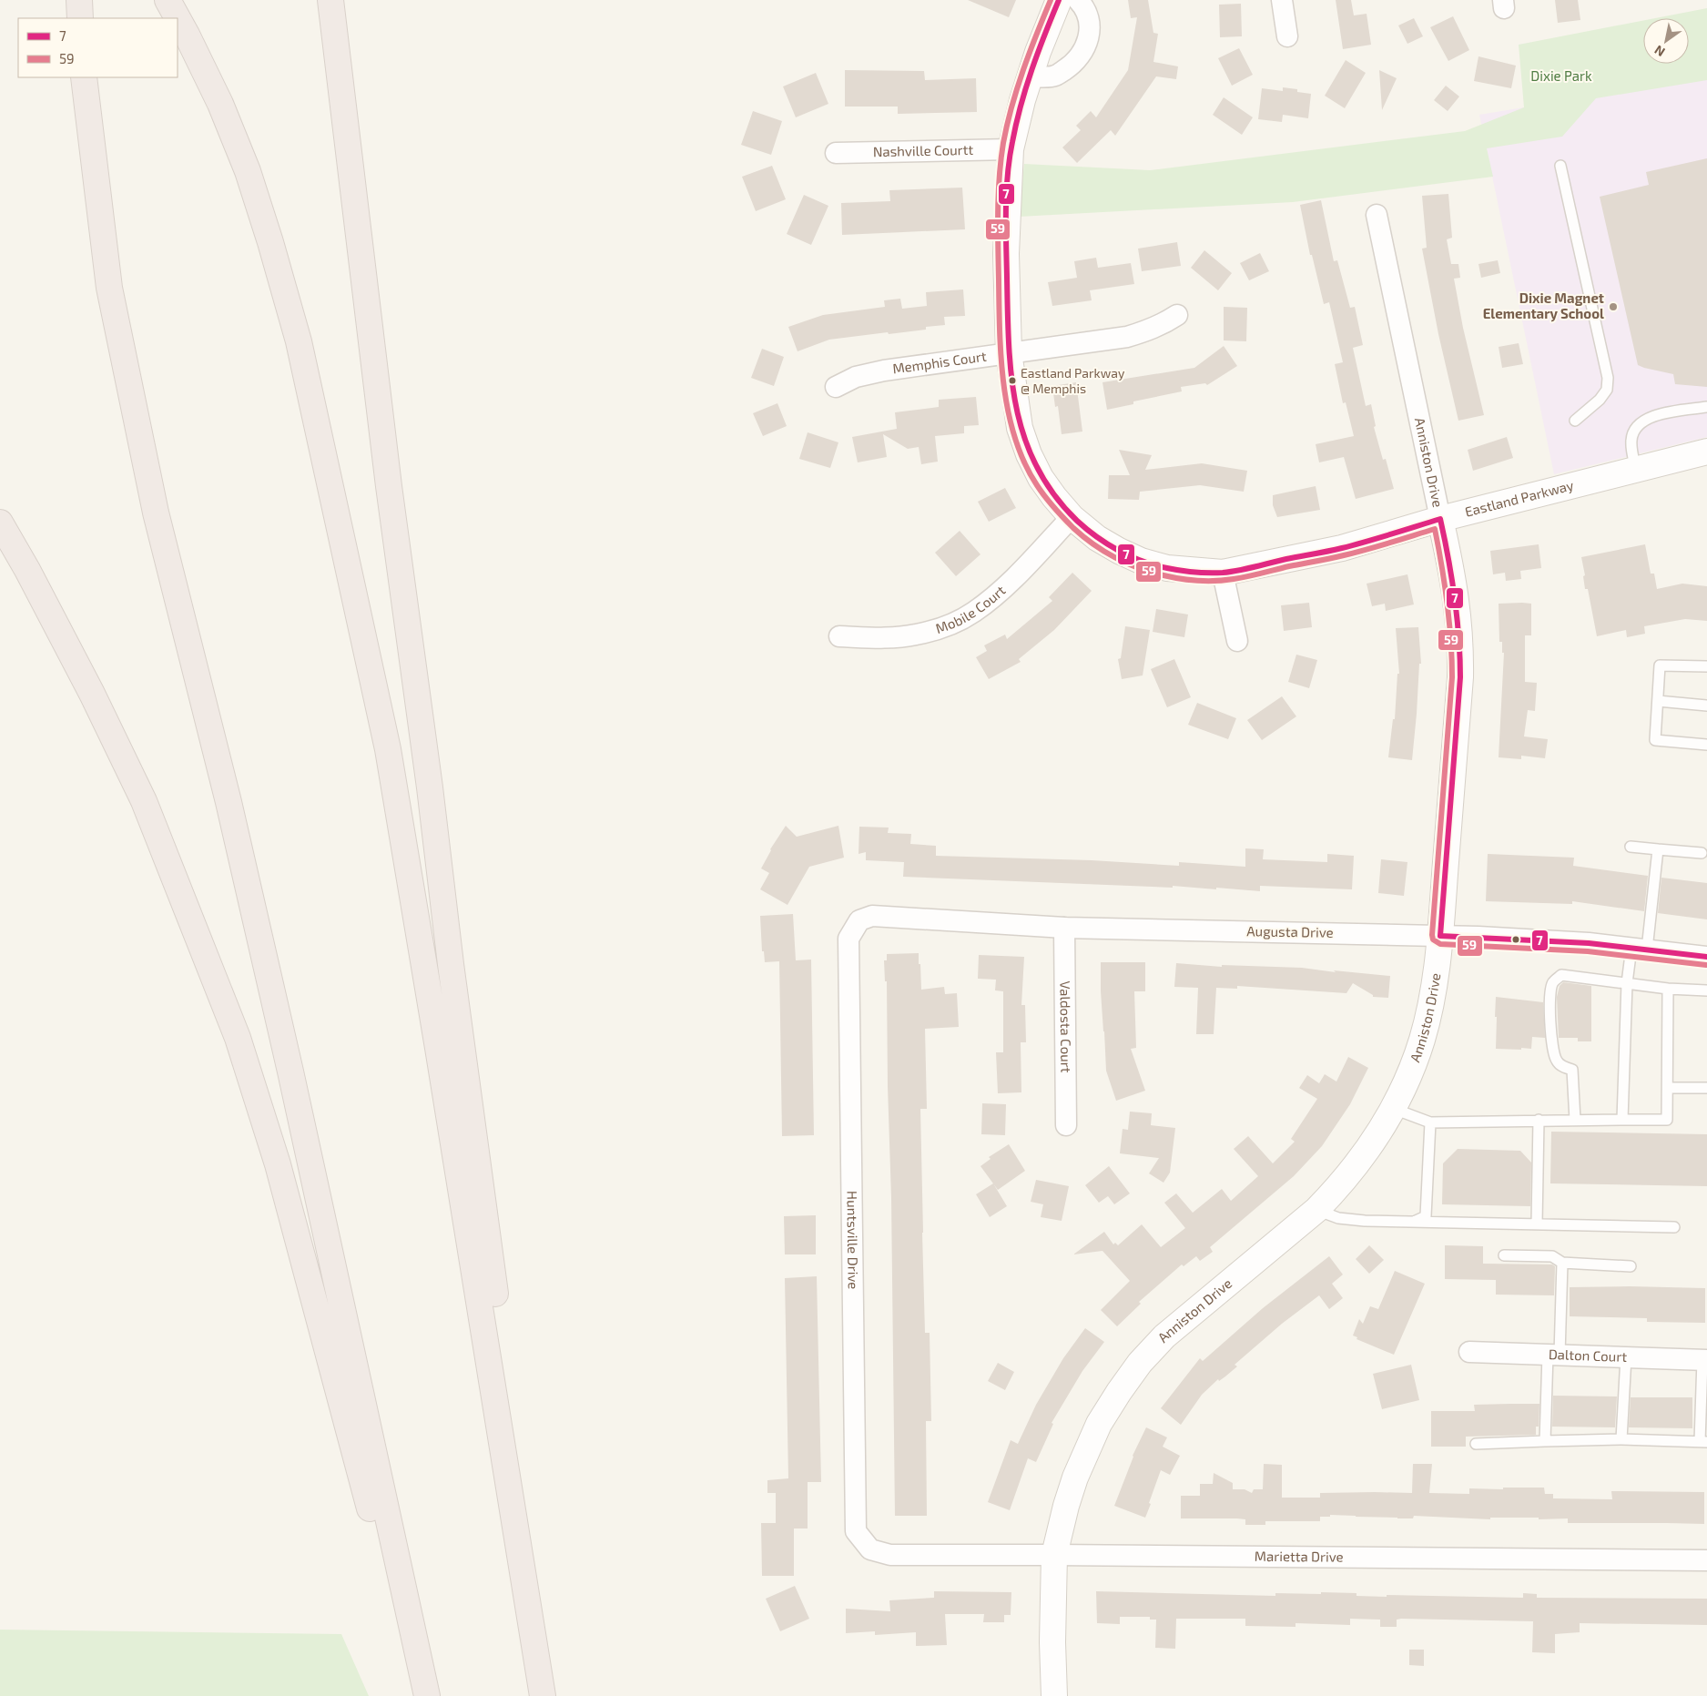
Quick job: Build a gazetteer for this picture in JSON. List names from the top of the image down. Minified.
{"streets":{"street":["Nashville Courtt","Memphis Court","Anniston Drive","Eastland Parkway","Mobile Court","Augusta Drive","Valdosta Court","Huntsville Drive","Dalton Court","Marietta Drive"]},"crossings":[["Nashville Courtt","Eastland Parkway"],["Memphis Court","Eastland Parkway"],["Anniston Drive","Eastland Parkway"],["Anniston Drive","Augusta Drive"],["Anniston Drive","Marietta Drive"],["Eastland Parkway","Mobile Court"],["Augusta Drive","Valdosta Court"],["Augusta Drive","Huntsville Drive"],["Huntsville Drive","Marietta Drive"]],"parks":["Dixie Park"],"places":["Dixie Magnet Elementary School","Eastland Parkway @ Memphis"],"lines":["transit line 7","transit line 59"],"legend":["7","59"],"north":"bottom left"}
